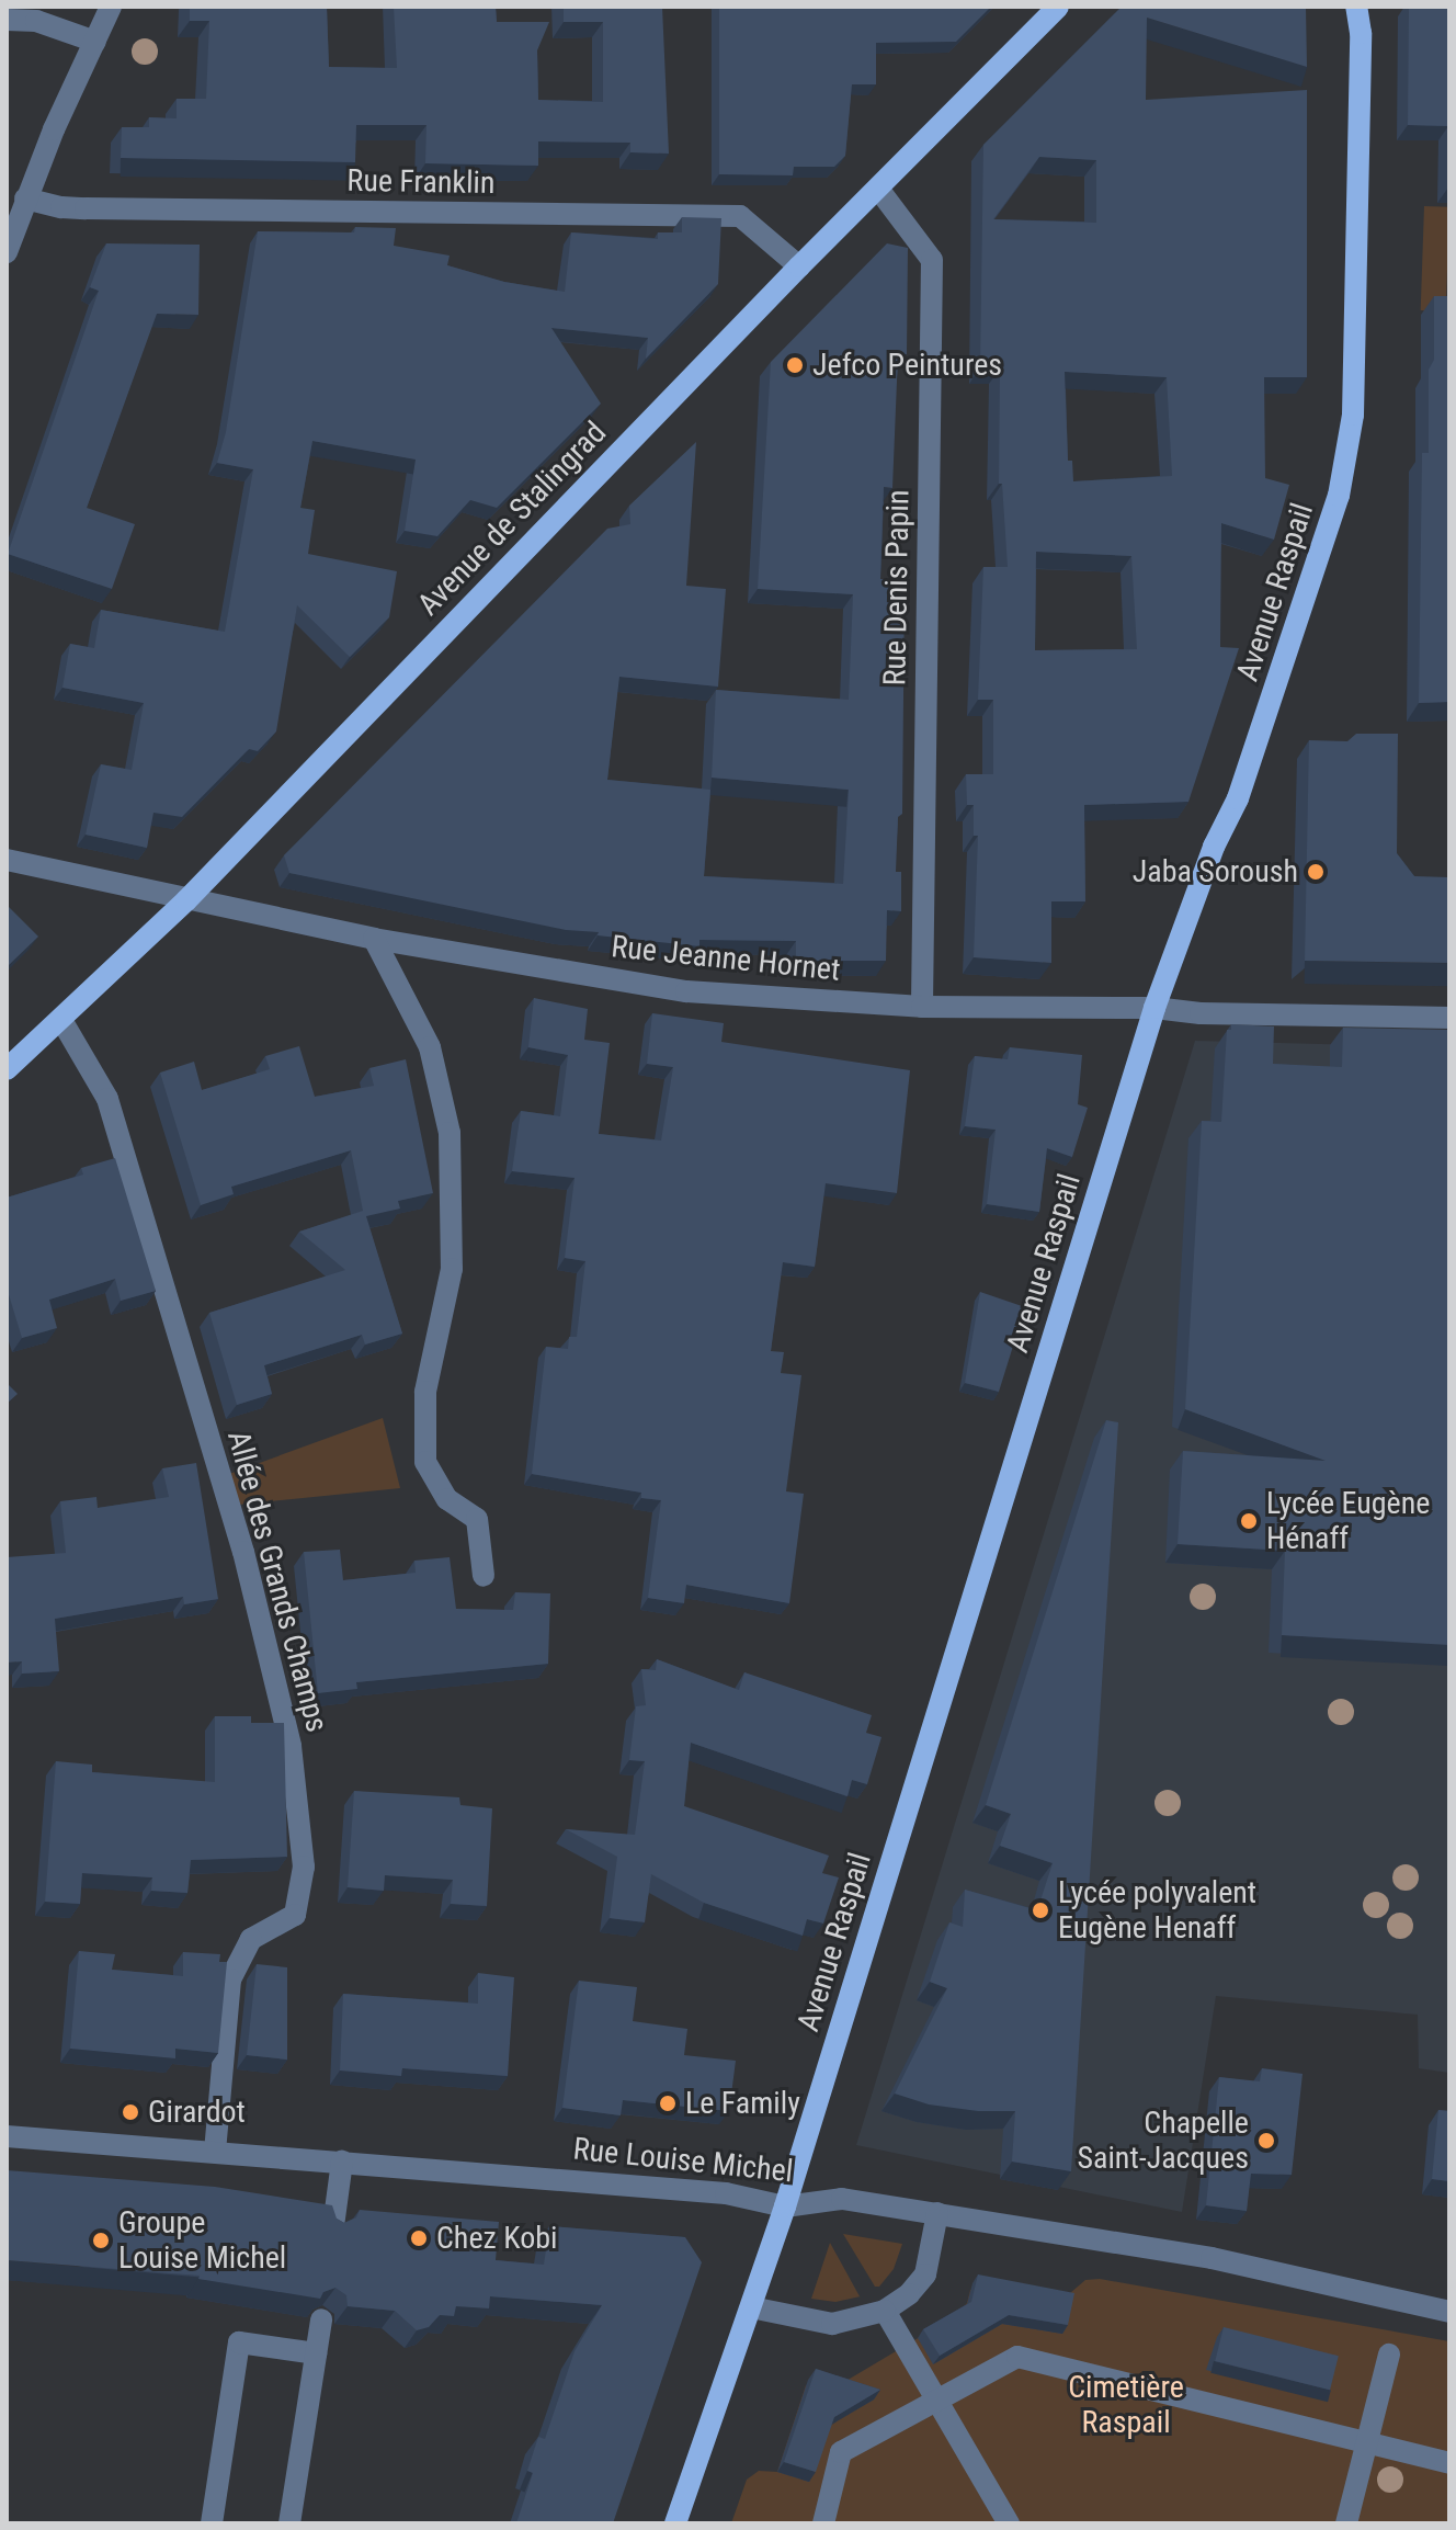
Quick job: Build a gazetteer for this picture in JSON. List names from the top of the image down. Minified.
{"streets":{"main road":["Avenue de Stalingrad","Avenue Raspail"],"street":["Rue Franklin","Rue Denis Papin","Rue Jeanne Hornet","Allée des Grands Champs","Rue Louise Michel"]},"crossings":[["Rue Franklin","Avenue de Stalingrad"],["Avenue de Stalingrad","Rue Denis Papin"],["Avenue de Stalingrad","Rue Jeanne Hornet"],["Avenue de Stalingrad","Allée des Grands Champs"],["Rue Denis Papin","Rue Jeanne Hornet"],["Avenue Raspail","Rue Jeanne Hornet"],["Avenue Raspail","Rue Louise Michel"],["Allée des Grands Champs","Rue Louise Michel"]],"parks":["Cimetière Raspail"],"places":["Jefco Peintures","Jaba Soroush","Lycée Eugène Hénaff","Lycée polyvalent Eugène Henaff","Le Family","Girardot","Chapelle Saint-Jacques","Chez Kobi","Groupe Louise Michel"]}
